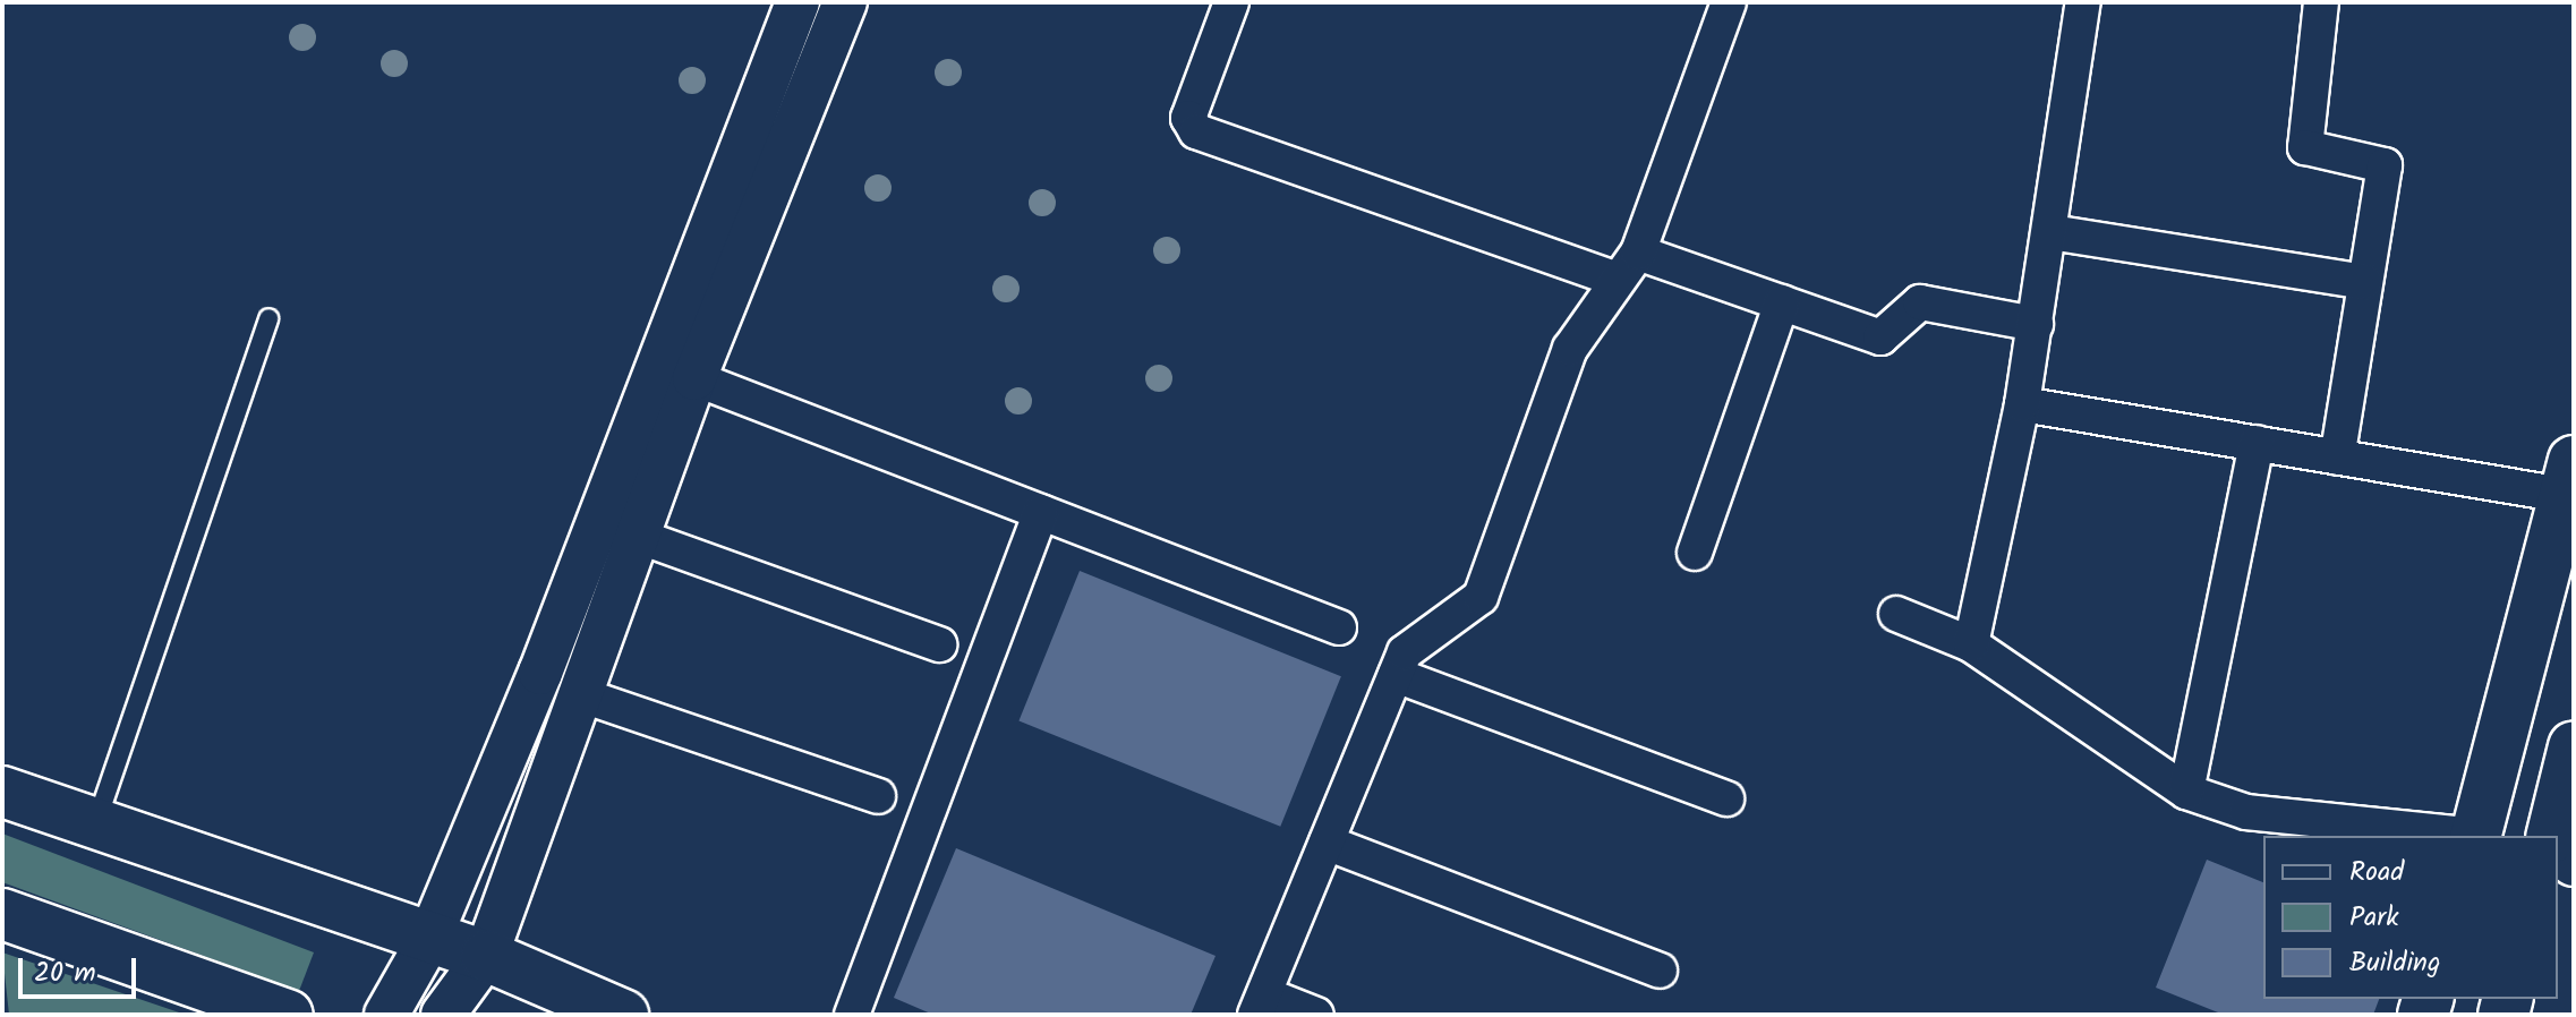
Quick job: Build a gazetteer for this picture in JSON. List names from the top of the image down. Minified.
{"legend":["Road","Park","Building"],"scale_bar":"20 m"}
